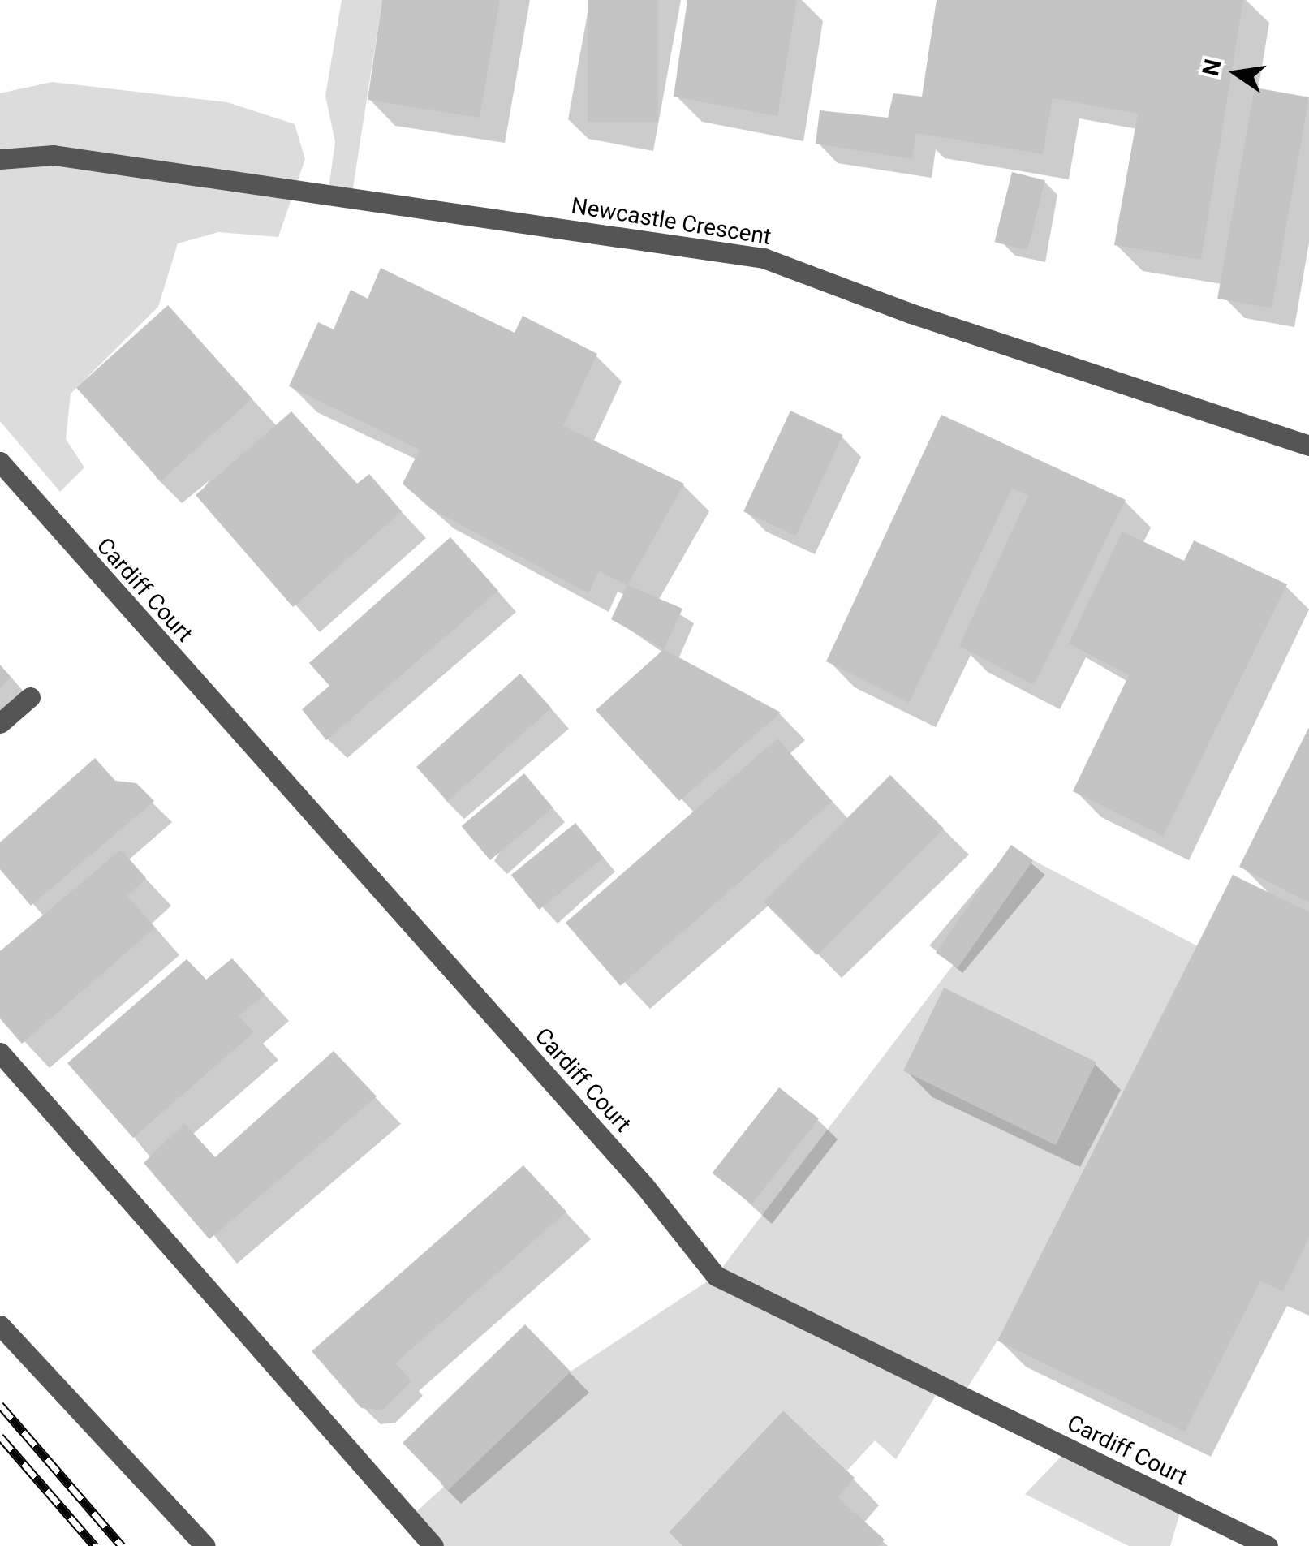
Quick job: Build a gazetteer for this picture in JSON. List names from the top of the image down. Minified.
{"streets":{"street":["Newcastle Crescent","Cardiff Court"]},"north":"left"}
